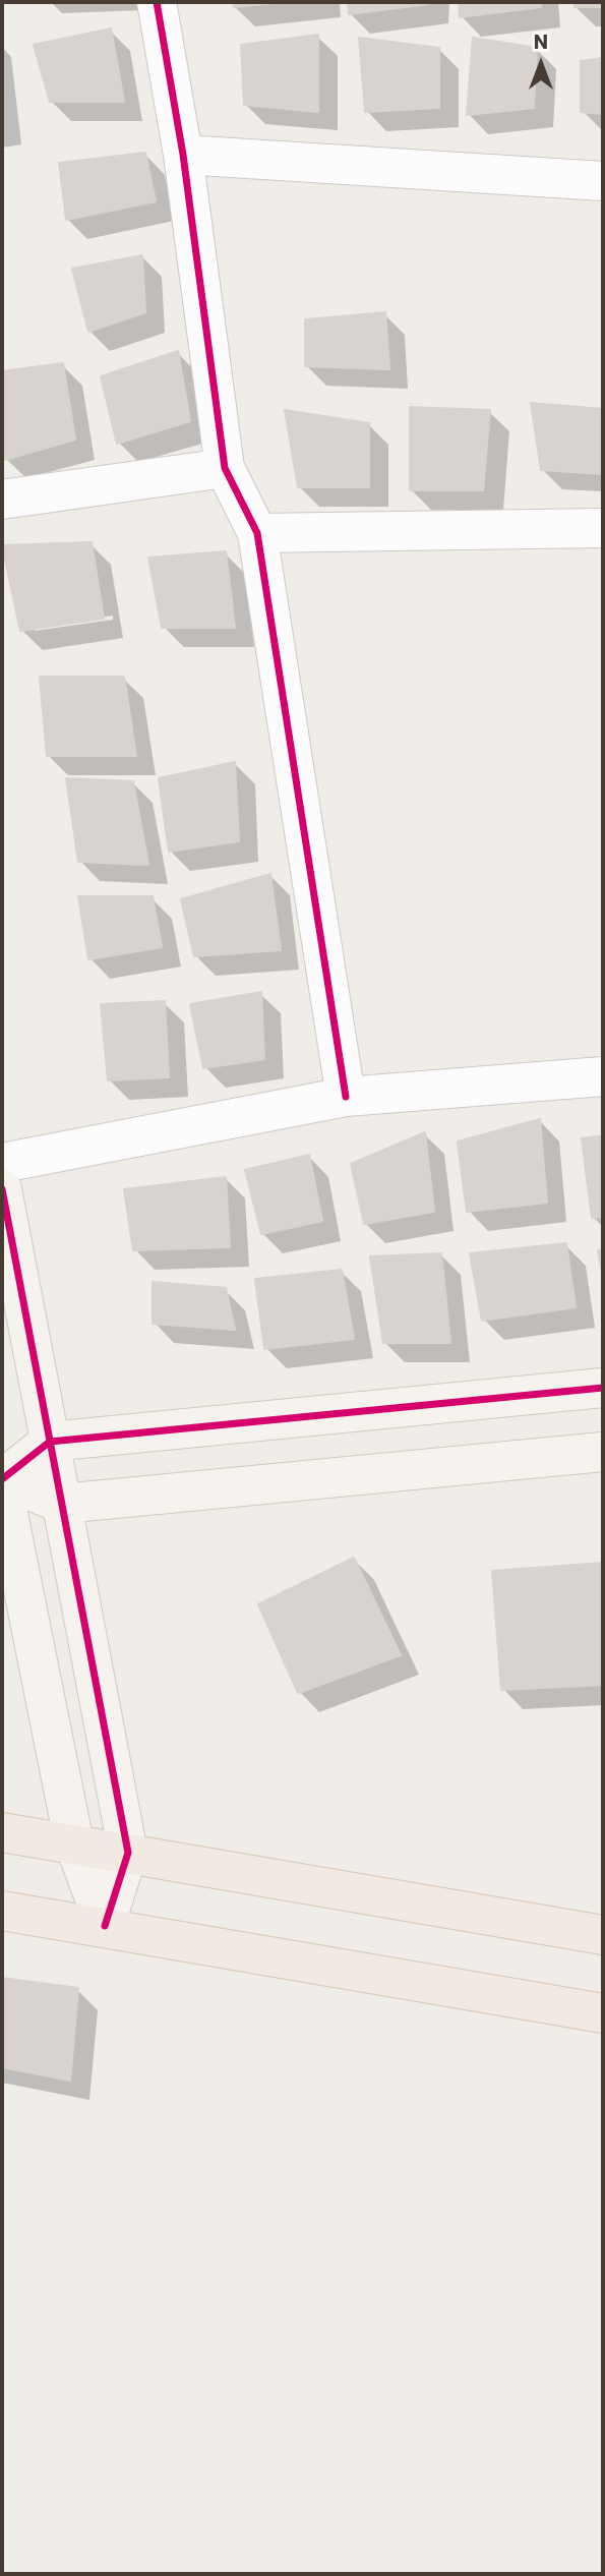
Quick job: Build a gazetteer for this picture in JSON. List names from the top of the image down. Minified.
{"north":"top"}
